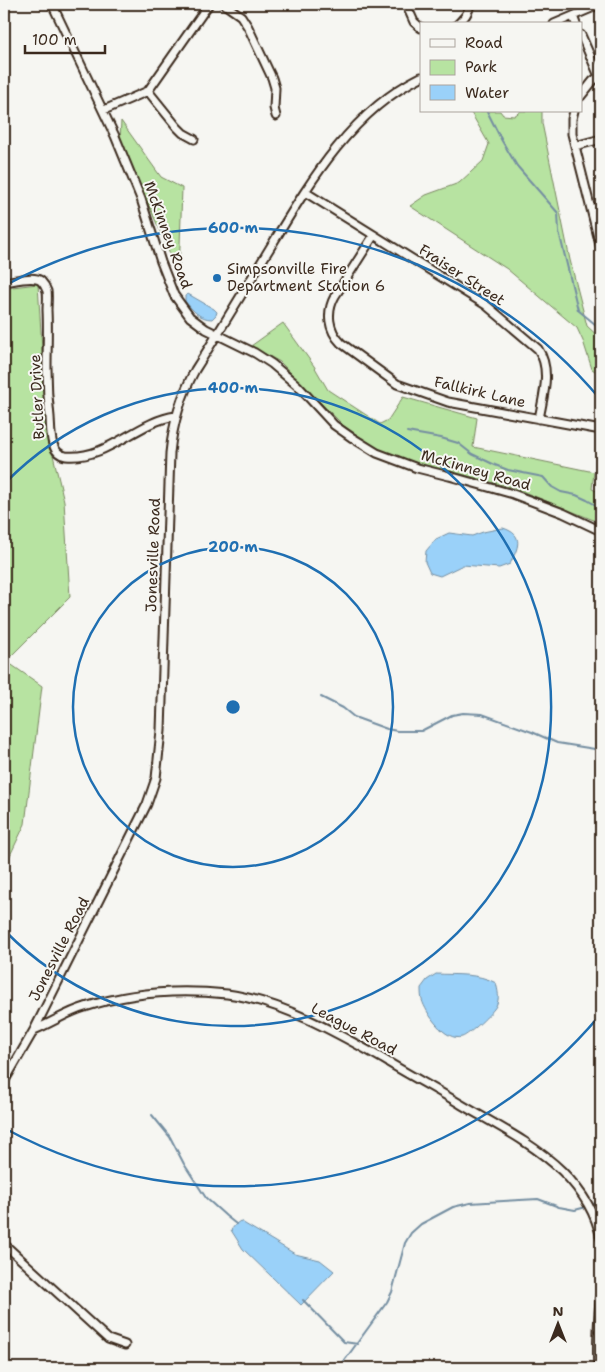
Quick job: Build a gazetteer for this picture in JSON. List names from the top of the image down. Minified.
{"streets":{"street":["McKinney Road","Fraiser Street","Fallkirk Lane","Butler Drive","Jonesville Road","League Road"]},"crossings":[["McKinney Road","Jonesville Road"],["Fraiser Street","Fallkirk Lane"],["Fraiser Street","Jonesville Road"],["Butler Drive","Jonesville Road"],["Jonesville Road","League Road"]],"places":["Simpsonville Fire Department Station 6"],"legend":["Road","Park","Water"],"scale_bar":"100 m","north":"top","rings":["600 m","400 m","200 m"]}
